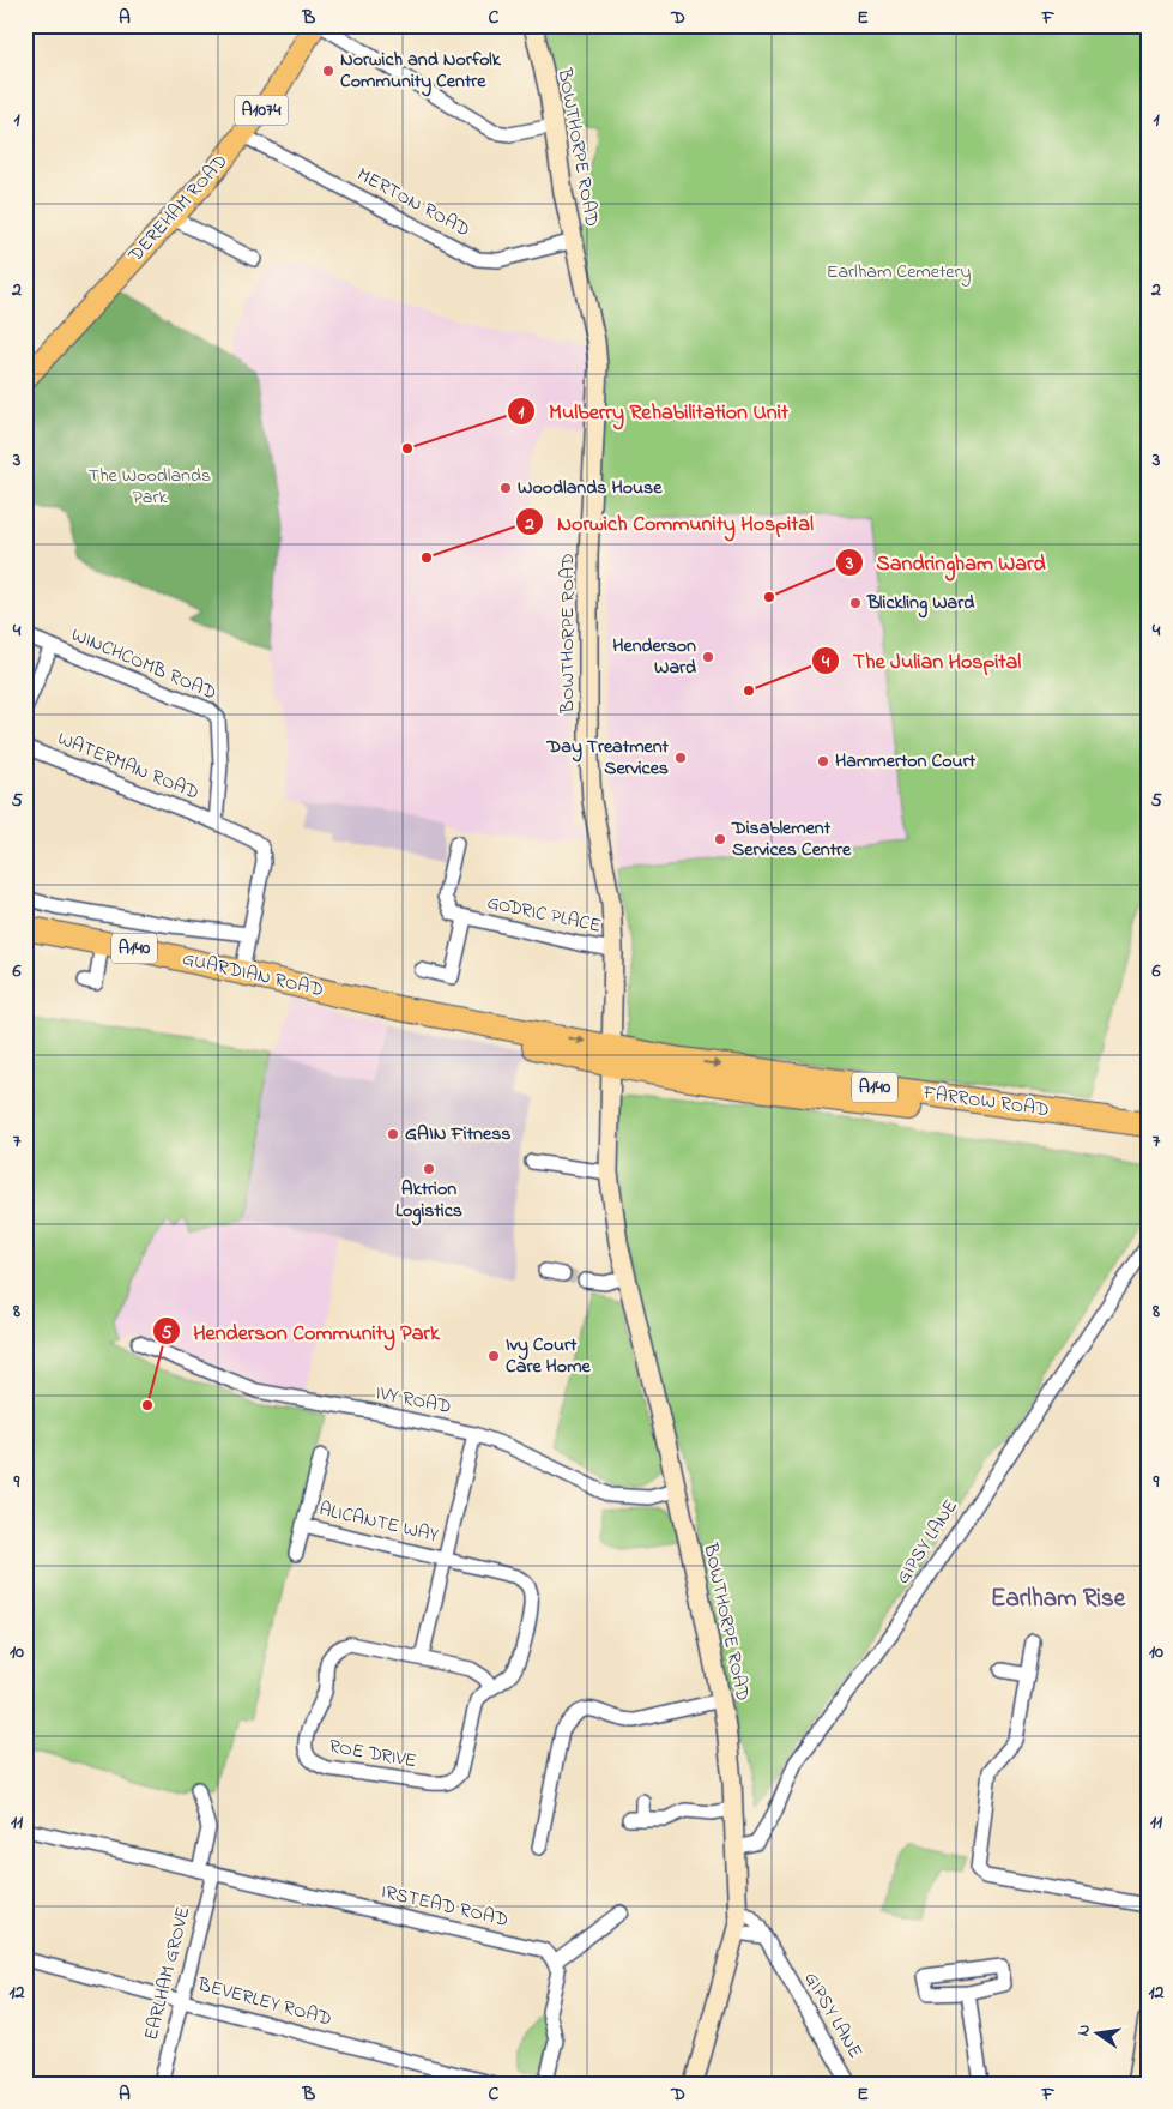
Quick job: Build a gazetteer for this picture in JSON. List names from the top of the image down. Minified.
{"streets":{"highway":["A140","GUARDIAN ROAD","FARROW ROAD"],"main road":["A1074","DEREHAM ROAD"],"street":["BOWTHORPE ROAD","MERTON ROAD","WINCHCOMB ROAD","WATERMAN ROAD","GODRIC PLACE","IVY ROAD","ALICANTE WAY","GIPSY LANE","ROE DRIVE","IRSTEAD ROAD","EARLHAM GROVE","BEVERLEY ROAD"]},"crossings":[["BOWTHORPE ROAD","MERTON ROAD"],["BOWTHORPE ROAD","GODRIC PLACE"],["BOWTHORPE ROAD","GUARDIAN ROAD"],["BOWTHORPE ROAD","FARROW ROAD"],["BOWTHORPE ROAD","IVY ROAD"],["BOWTHORPE ROAD","GIPSY LANE"],["MERTON ROAD","DEREHAM ROAD"],["WINCHCOMB ROAD","WATERMAN ROAD"],["GUARDIAN ROAD","FARROW ROAD"],["ALICANTE WAY","ROE DRIVE"],["IRSTEAD ROAD","EARLHAM GROVE"],["EARLHAM GROVE","BEVERLEY ROAD"]],"districts":["Earlham Rise"],"parks":["Earlham Cemetery","The Woodlands Park"],"places":["Norwich and Norfolk Community Centre","Mulberry Rehabilitation Unit","Woodlands House","Norwich Community Hospital","Sandringham Ward","Blickling Ward","Henderson Ward","The Julian Hospital","Day Treatment Services","Hammerton Court","Disablement Services Centre","GAIN Fitness","Aktrion Logistics","Ivy Court Care Home","Henderson Community Park"],"north":"left","grid":{"columns":["A","B","C","D","E","F"],"rows":["1","2","3","4","5","6","7","8","9","10","11","12"]}}
